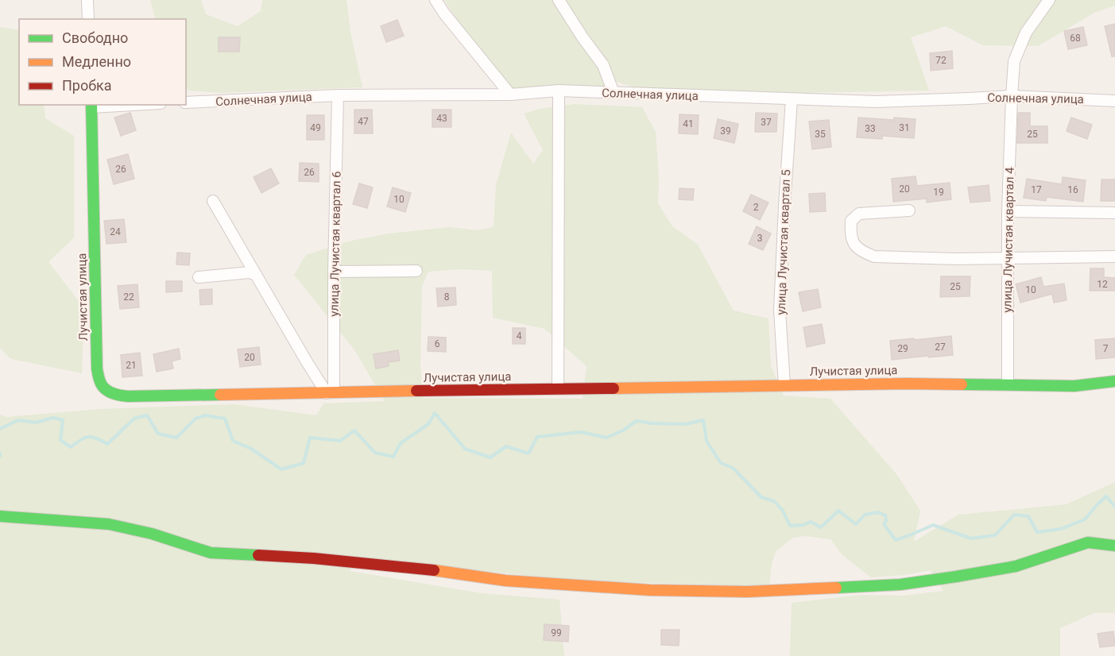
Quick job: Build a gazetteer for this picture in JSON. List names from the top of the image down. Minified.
{"streets":{"street":["Солнечная улица","улица Лучистая квартал 4","улица Лучистая квартал 5","улица Лучистая квартал 6","Лучистая улица"]},"crossings":[["Солнечная улица","улица Лучистая квартал 4"],["Солнечная улица","улица Лучистая квартал 5"],["Солнечная улица","улица Лучистая квартал 6"],["улица Лучистая квартал 4","Лучистая улица"],["улица Лучистая квартал 5","Лучистая улица"],["улица Лучистая квартал 6","Лучистая улица"]],"house_numbers":["68","72","43","47","37","41","49","31","33","39","35","25","26","26","20","17","16","19","10","2","24","3","12","25","10","22","8","4","6","27","29","7","20","21","99"],"legend":["Свободно","Медленно","Пробка"]}
